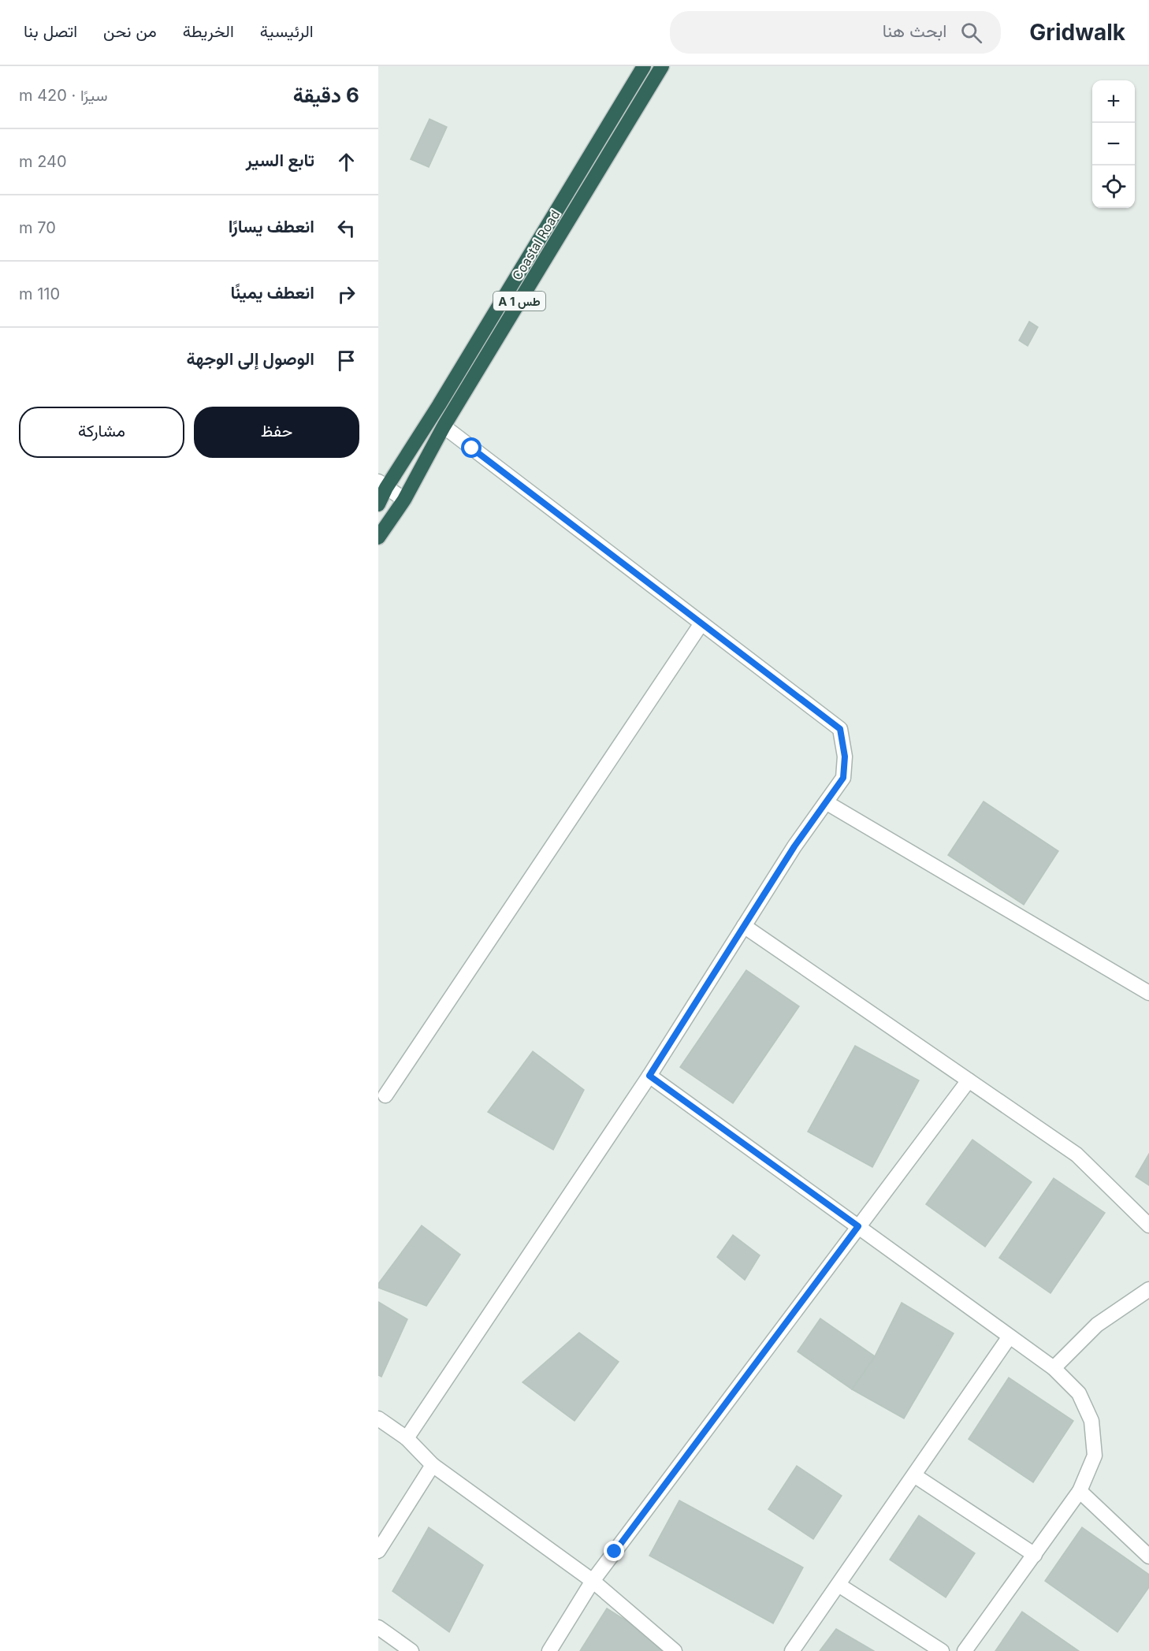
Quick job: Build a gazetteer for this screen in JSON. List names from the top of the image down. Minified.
{"streets":{"highway":["Coastal Road","A 1 طس"]},"page":{"header":"Gridwalk","search":"ابحث هنا","nav":["الرئيسية","الخريطة","من نحن","اتصل بنا"],"heading":["6 دقيقة","سيرًا · 420 m"],"map_buttons":["+","−"],"list":[["تابع السير","240 m"],["انعطف يسارًا","70 m"],["انعطف يمينًا","110 m"],"الوصول إلى الوجهة"],"buttons":["حفظ","مشاركة"]}}
